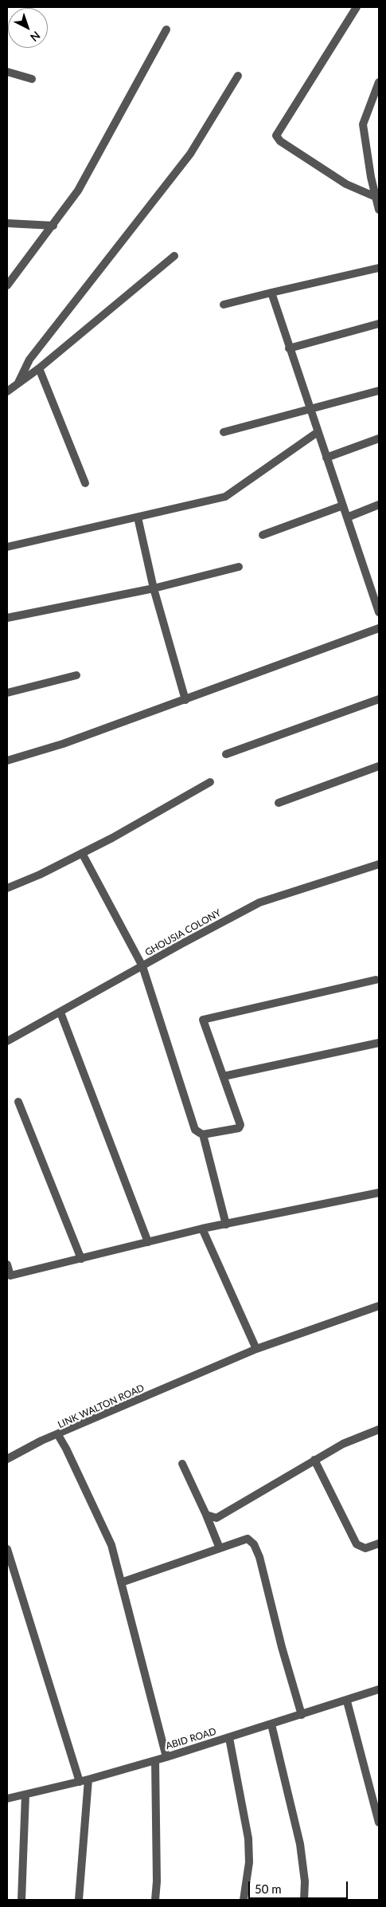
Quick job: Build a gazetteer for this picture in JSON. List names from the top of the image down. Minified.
{"streets":{"street":["GHOUSIA COLONY","LINK WALTON ROAD","ABID ROAD"]},"crossings":[["LINK WALTON ROAD","ABID ROAD"]],"scale_bar":"50 m","north":"bottom right"}
